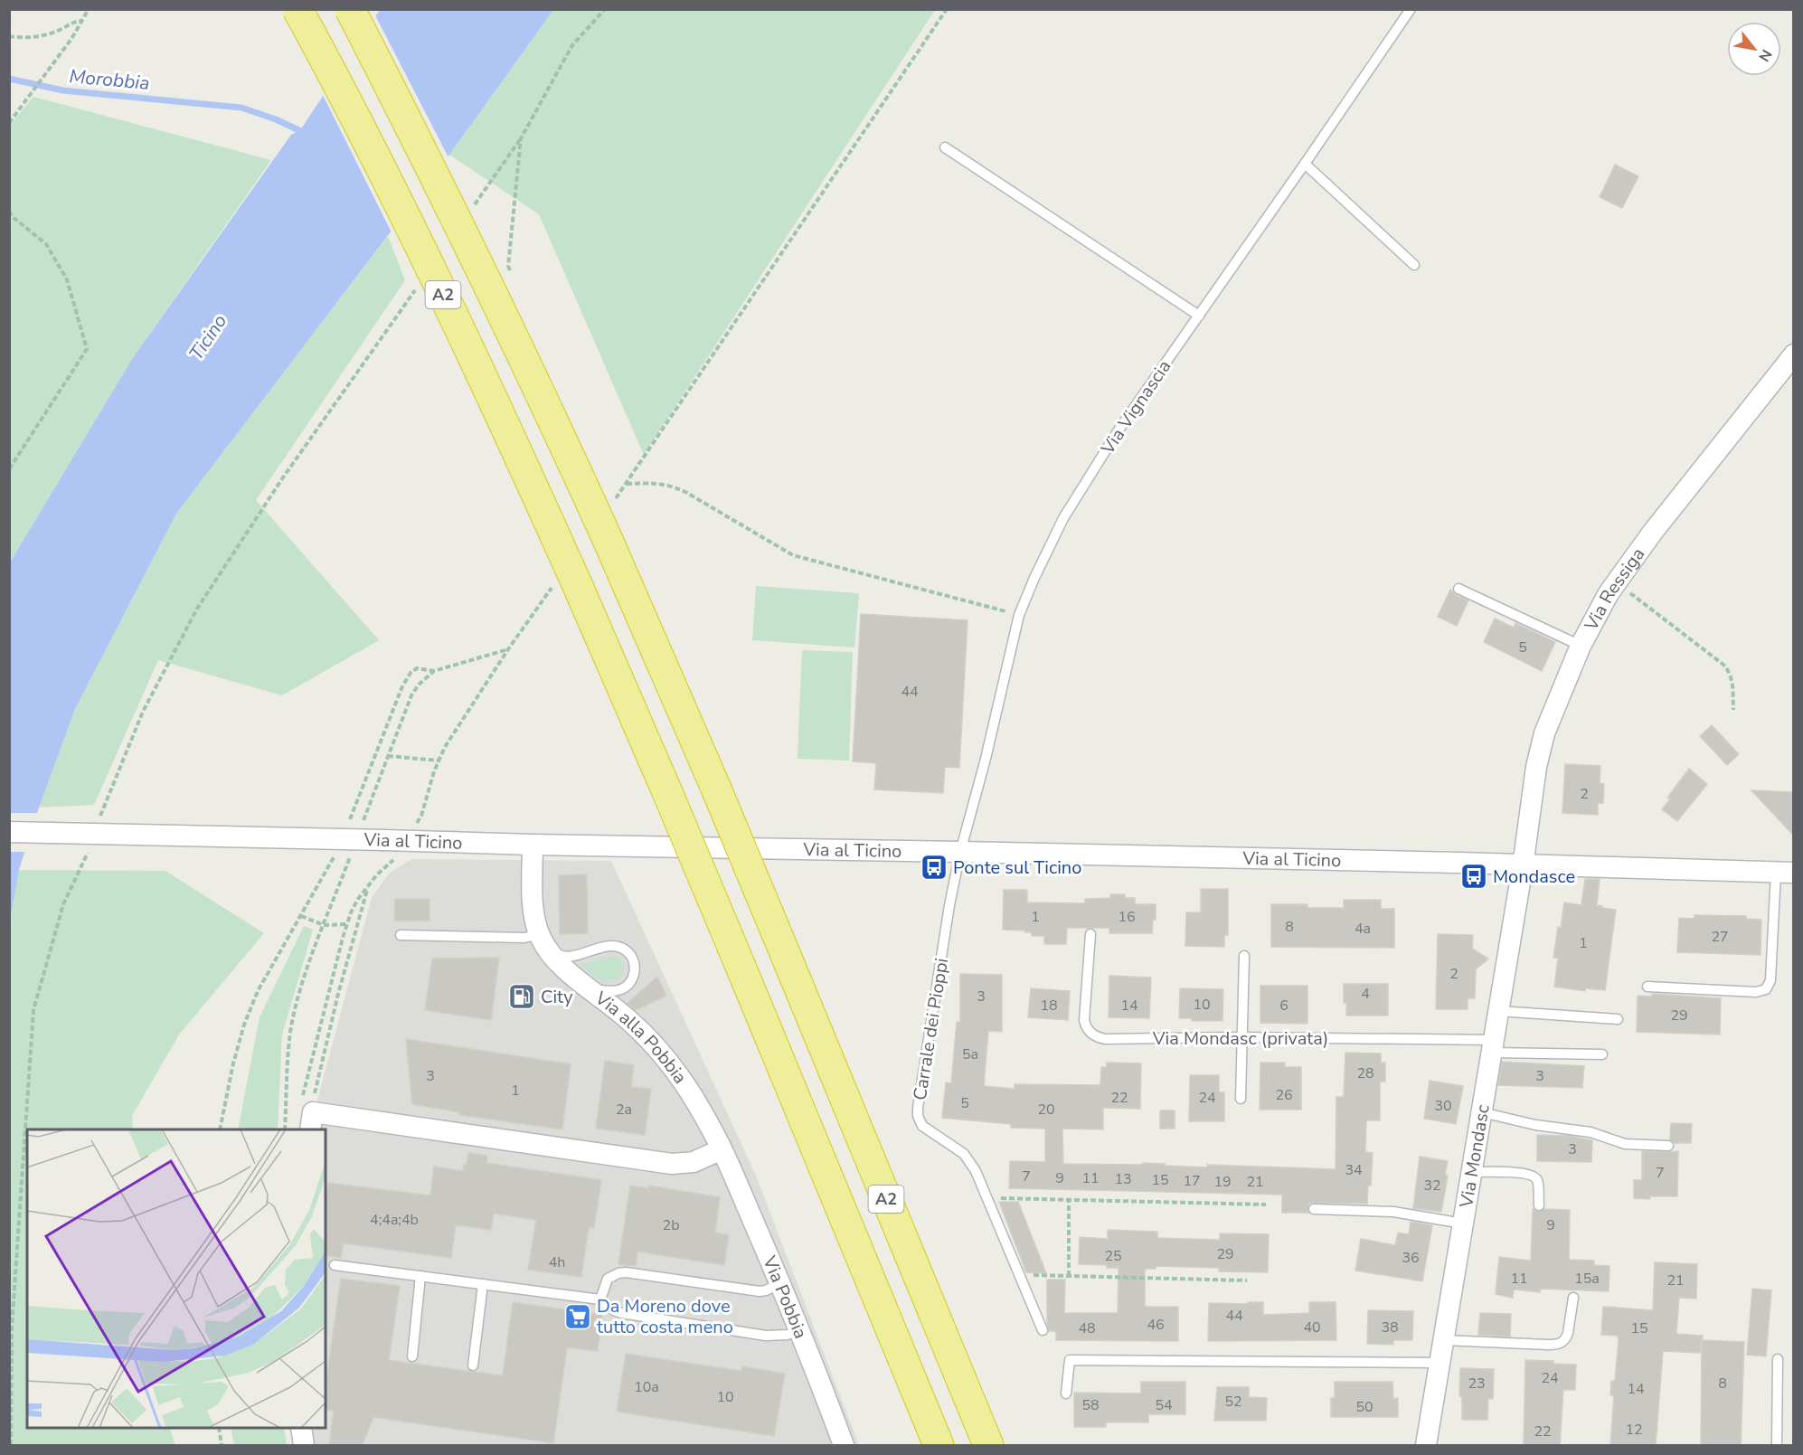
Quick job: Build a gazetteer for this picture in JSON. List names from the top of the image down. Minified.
{"streets":{"highway":["A2"],"street":["Via Ressiga","Via al Ticino","Via alla Pobbia","Via Mondasc","Via Pobbia"],"lane":["Via Vignascia","Carrale dei Pioppi","Via Mondasc (privata)"]},"crossings":[["Via Vignascia","Via al Ticino"],["Via Vignascia","Carrale dei Pioppi"],["Via Ressiga","Via al Ticino"],["Via Ressiga","Via Mondasc"],["Via al Ticino","Carrale dei Pioppi"],["Via al Ticino","Via alla Pobbia"],["Via al Ticino","Via Mondasc"],["Via Mondasc (privata)","Via Mondasc"],["Via alla Pobbia","Via Pobbia"]],"water":["Morobbia","Ticino"],"places":{"bus stop":["Ponte sul Ticino","Mondasce"],"fuel station":["City"],"supermarket":["Da Moreno dove tutto costa meno"]},"house_numbers":["5","44","2","1","16","8","4a","27","1","2","4","3","10","18","14","6","29","5a","28","3","3","1","26","22","24","5","30","2a","20","3","34","7","7","9","11","13","15","17","19","21","32","4;4a;4b","2b","9","29","25","36","4h","11","15a","21","44","46","40","38","48","15","24","23","8","10a","14","10","52","58","54","50","12","22"],"north":"bottom right"}
